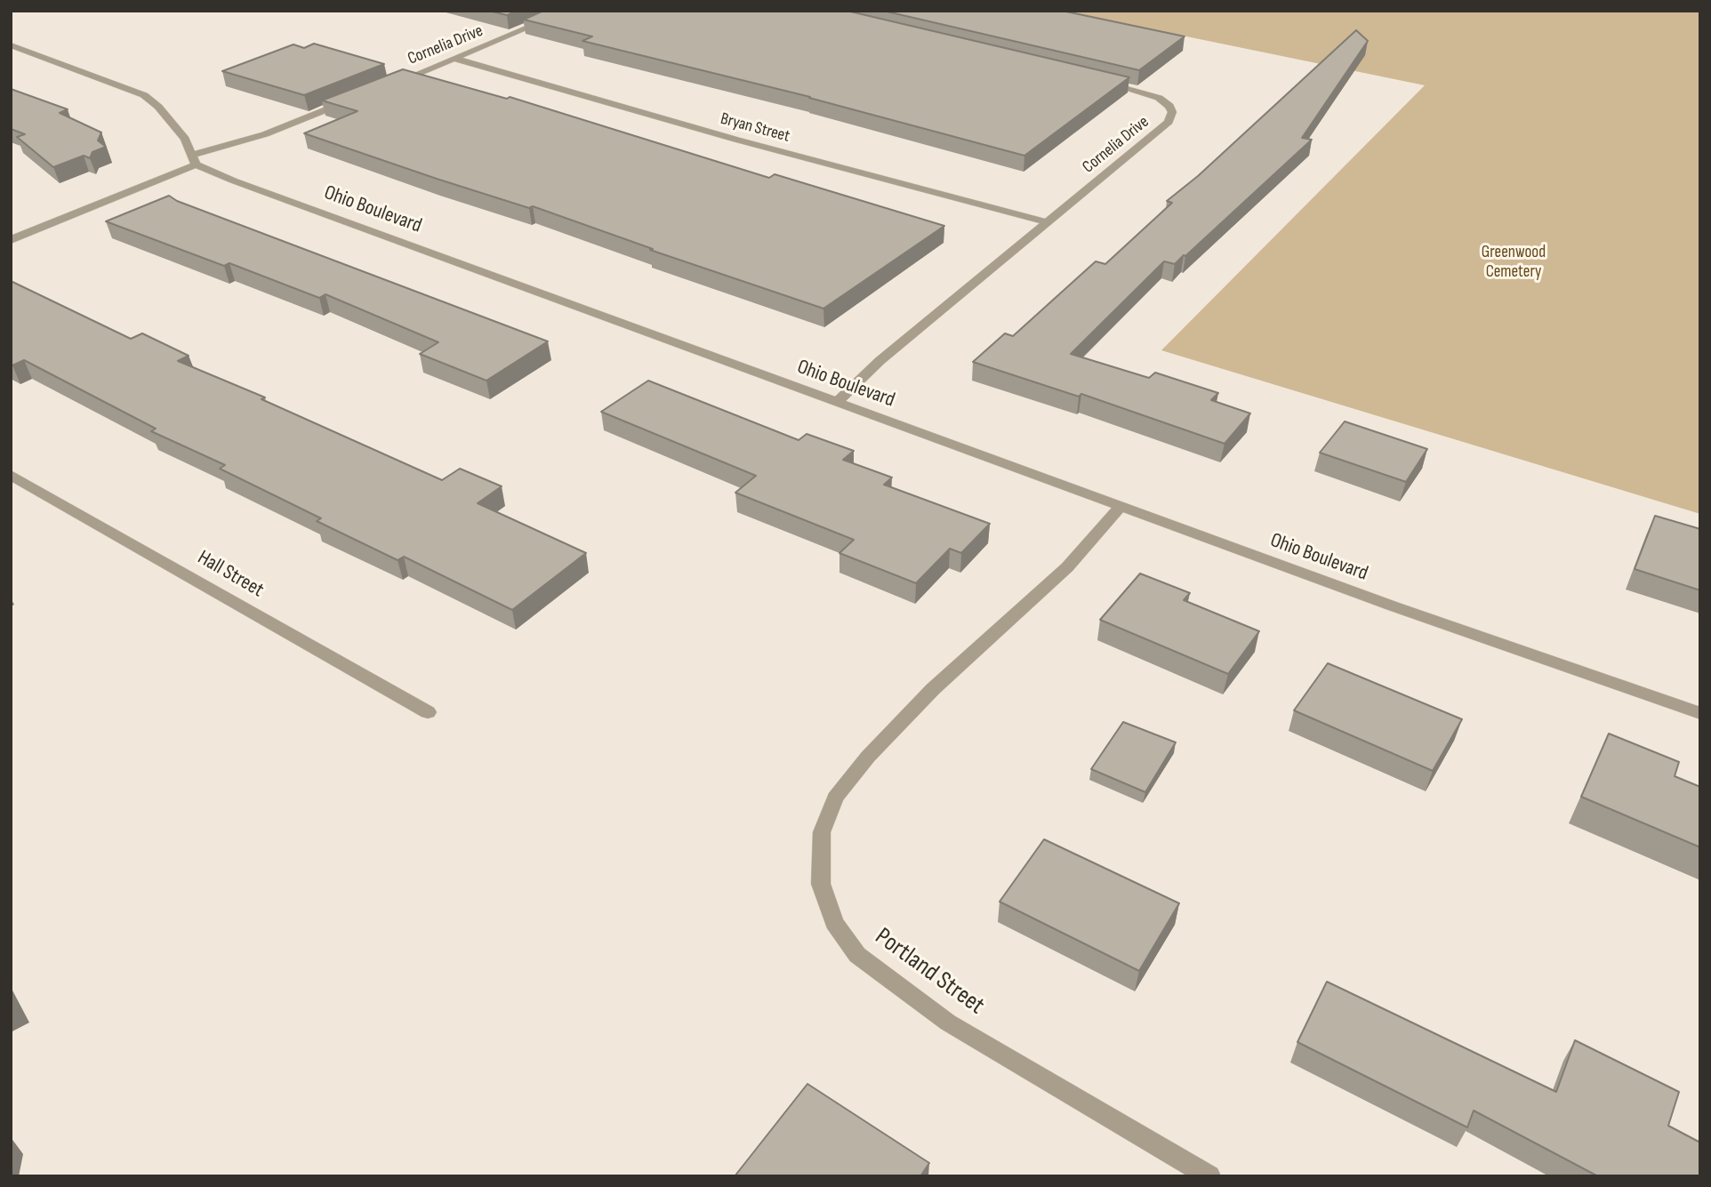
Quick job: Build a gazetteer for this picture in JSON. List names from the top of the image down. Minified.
{"streets":{"street":["Cornelia Drive","Bryan Street","Ohio Boulevard","Hall Street","Portland Street"]},"crossings":[["Cornelia Drive","Bryan Street"],["Cornelia Drive","Ohio Boulevard"],["Ohio Boulevard","Portland Street"]],"parks":["Greenwood Cemetery"]}
